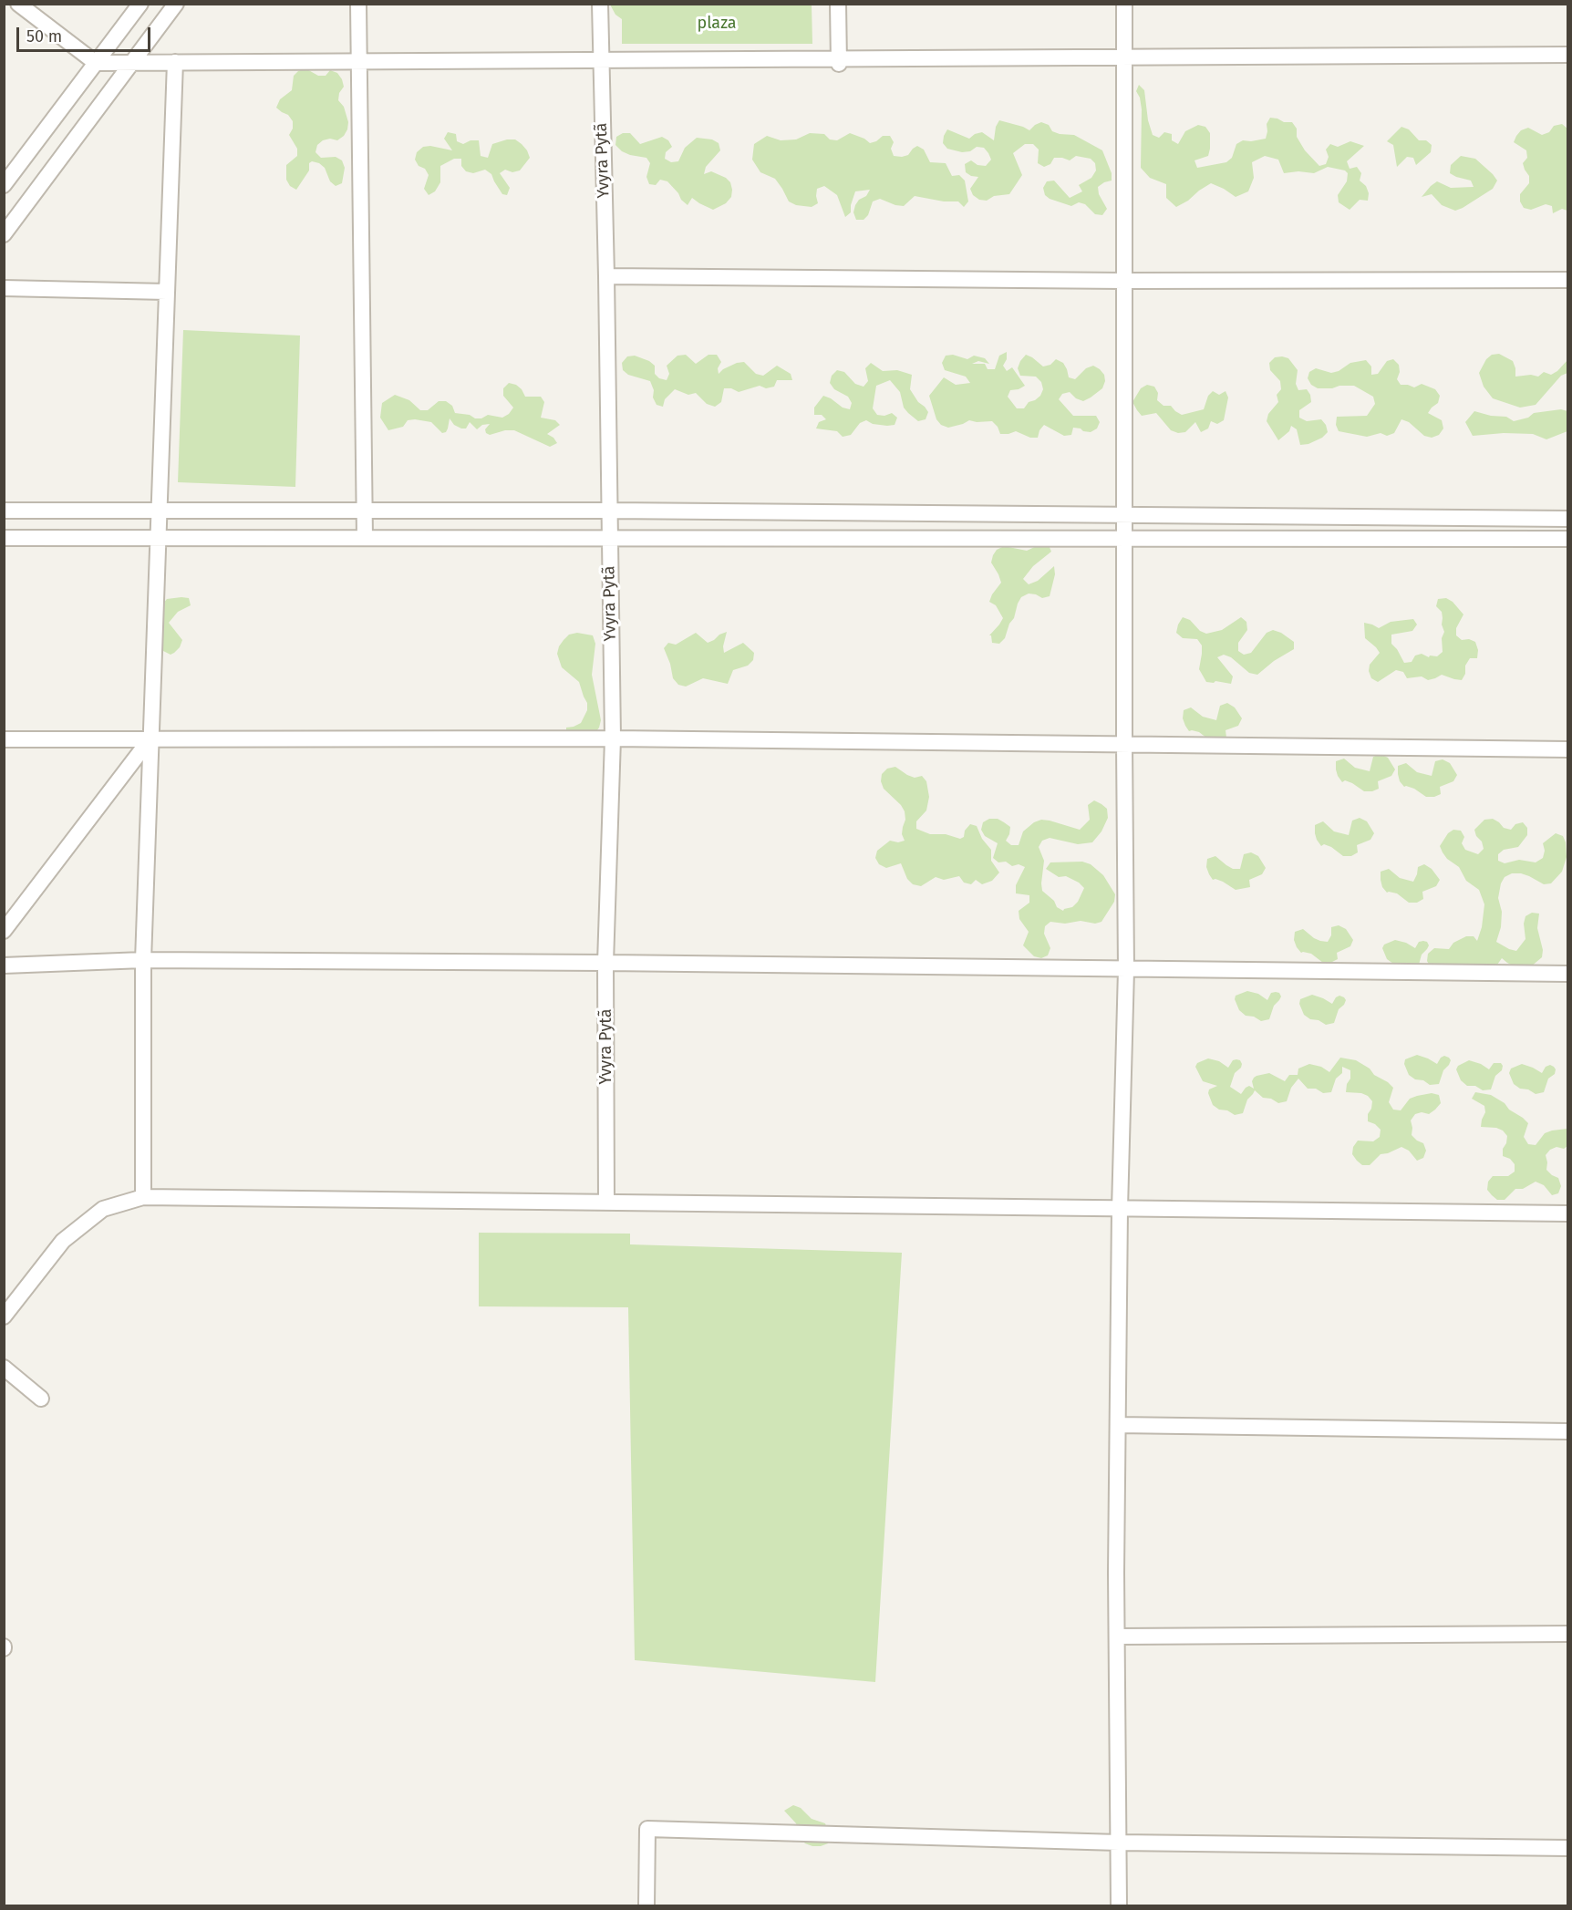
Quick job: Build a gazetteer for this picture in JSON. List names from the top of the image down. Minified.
{"streets":{"street":["Yvyra Pytã"]},"parks":["plaza"],"scale_bar":"50 m"}
